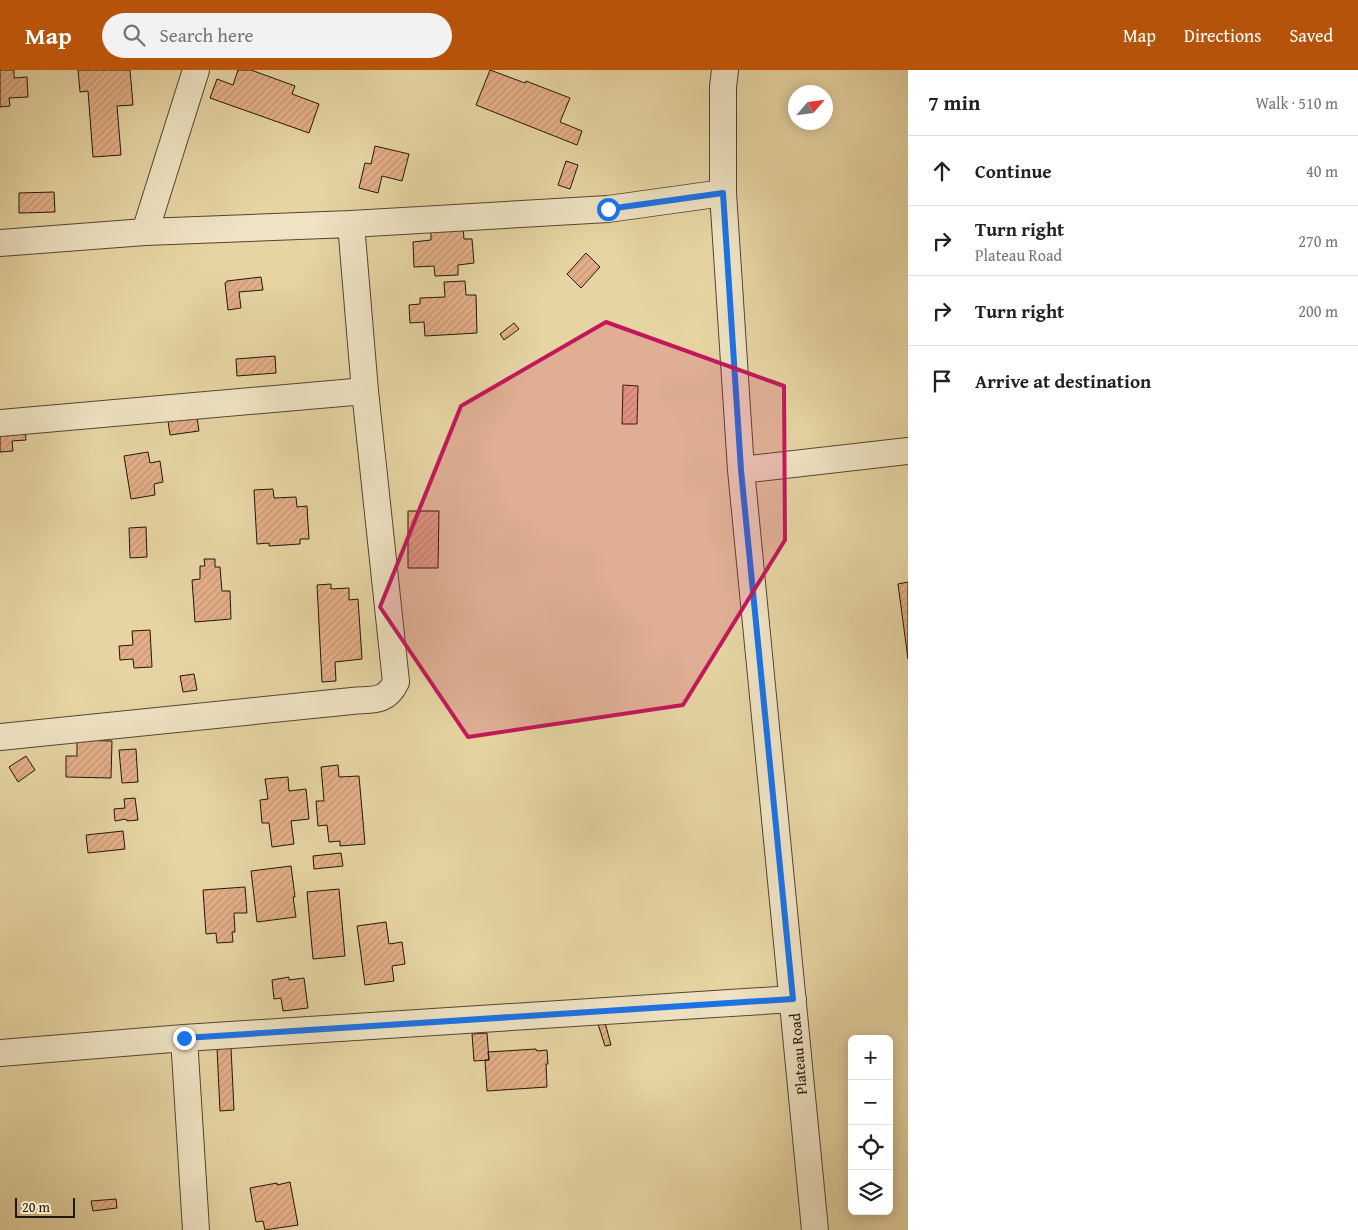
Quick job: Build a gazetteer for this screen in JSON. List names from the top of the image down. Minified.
{"streets":{"street":["Plateau Road"]},"scale_bar":"20 m","north":"top right","page":{"header":"Map","search":"Search here","nav":["Map","Directions","Saved"],"heading":["7 min","Walk · 510 m"],"list":[["Continue","40 m"],["Turn right","Plateau Road","270 m"],["Turn right","200 m"],"Arrive at destination"],"map_buttons":["+","−"],"scale":"20 m"}}
